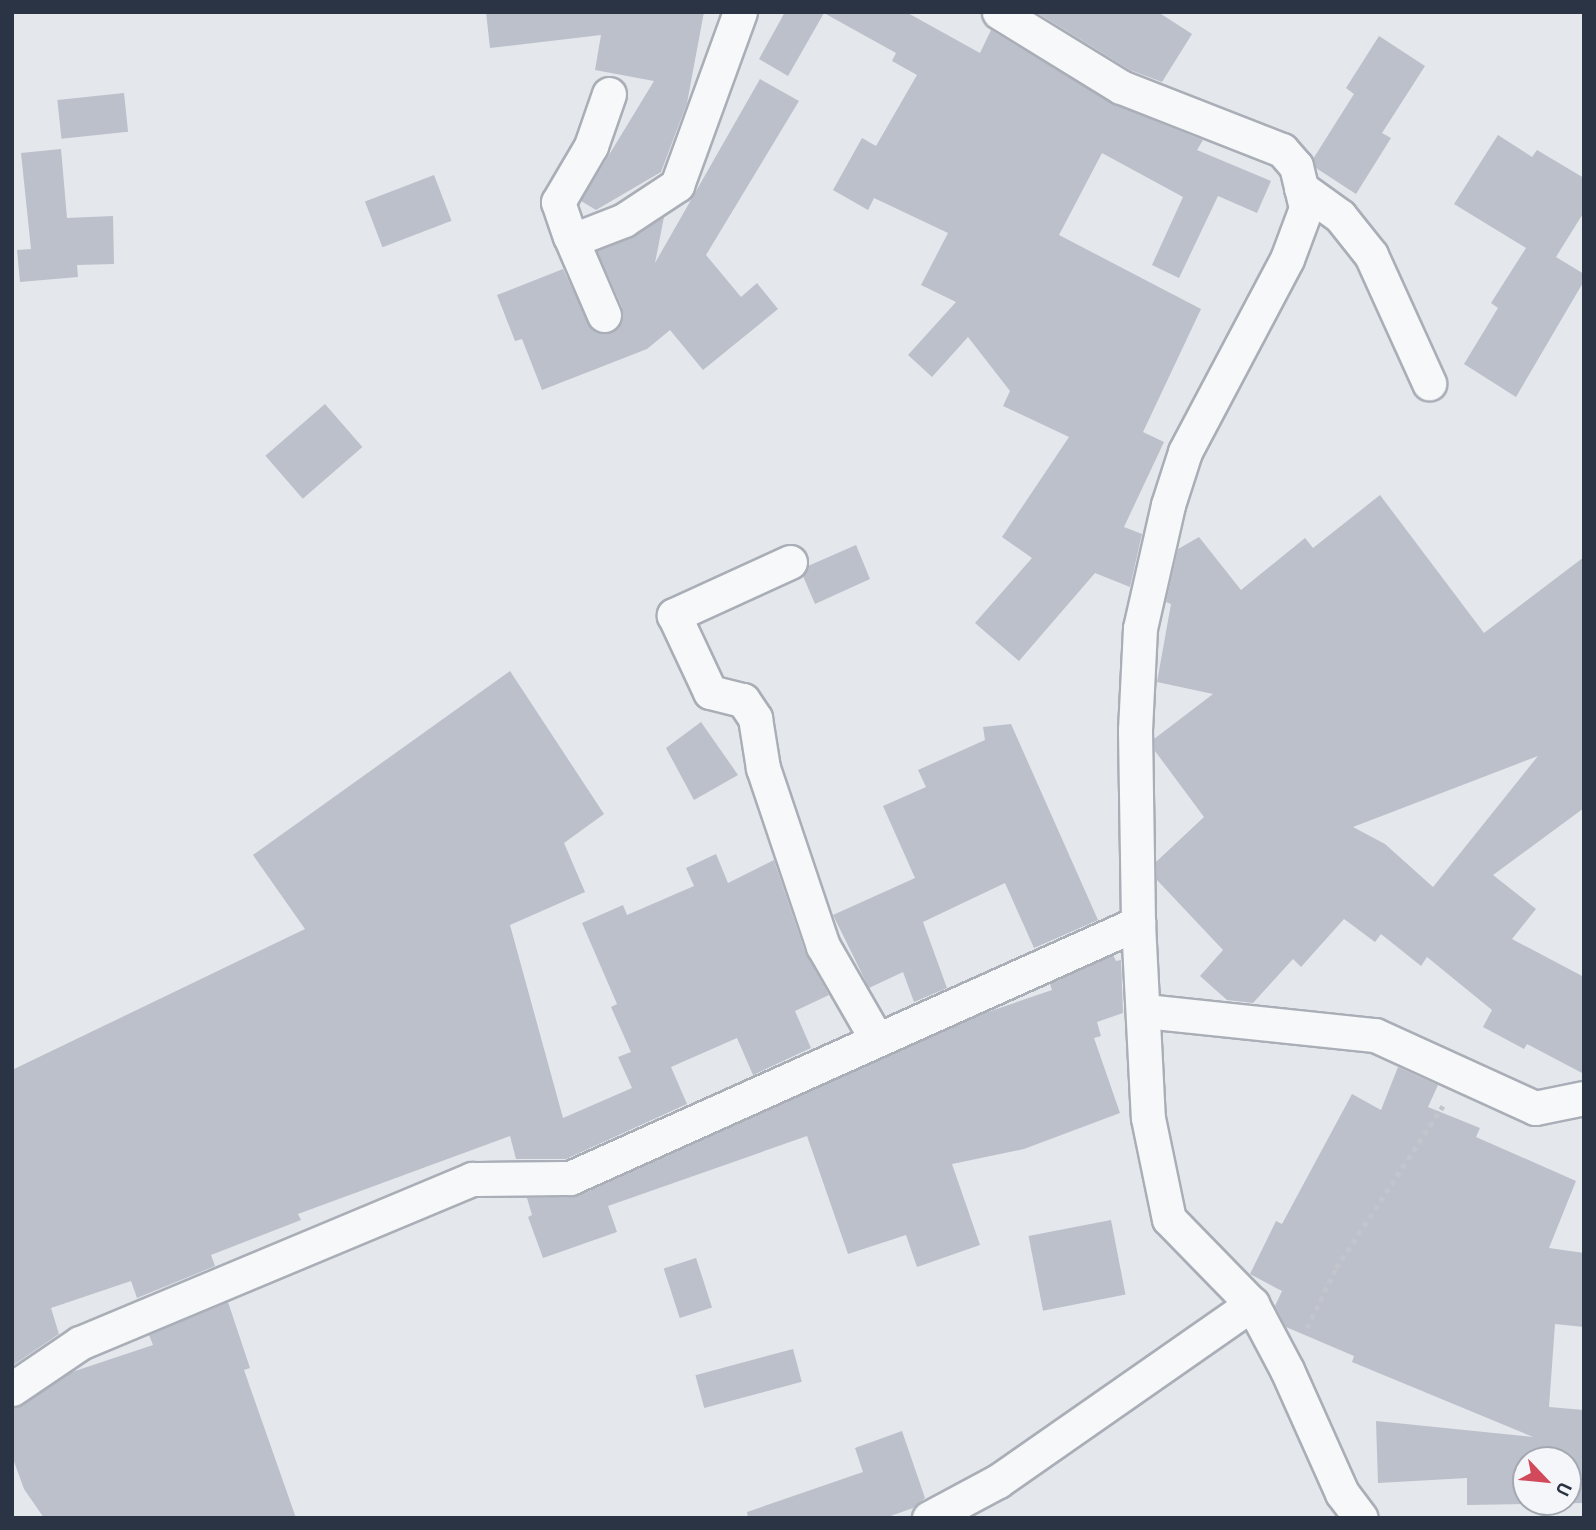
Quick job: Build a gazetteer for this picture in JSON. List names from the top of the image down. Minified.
{"north":"bottom right"}
